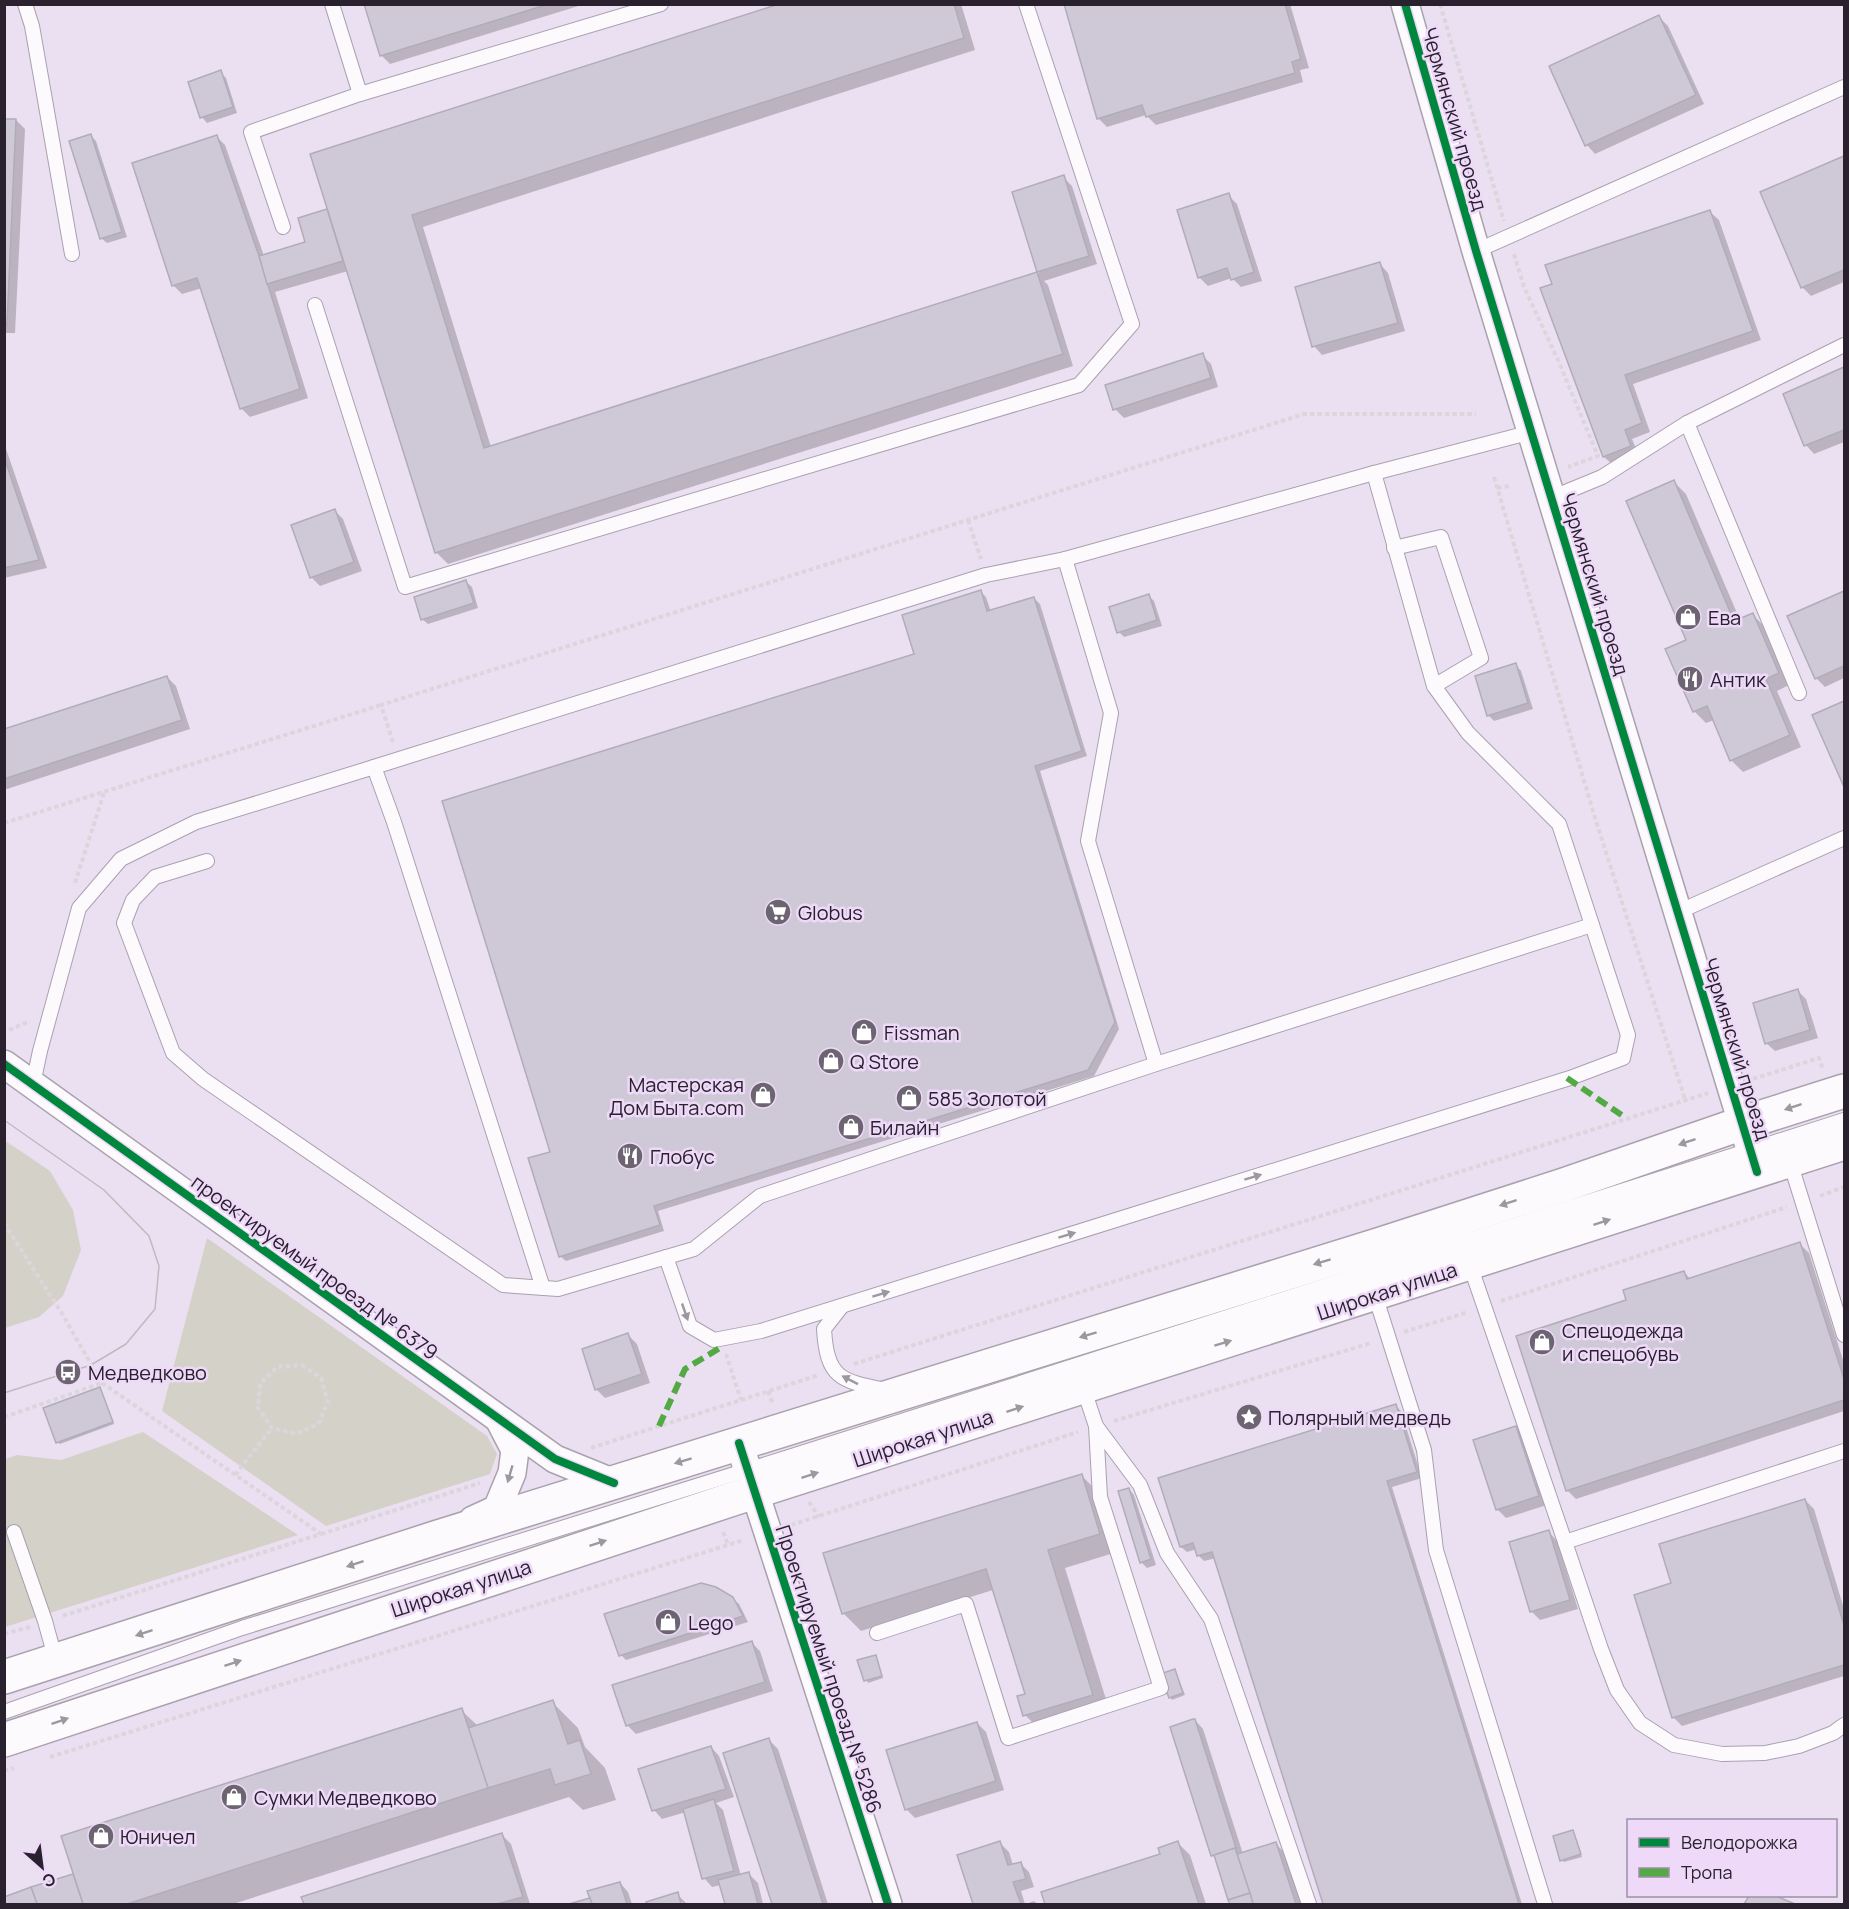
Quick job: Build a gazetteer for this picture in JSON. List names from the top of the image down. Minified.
{"streets":{"main road":["Широкая улица"],"street":["Чермянский проезд","проектируемый проезд № 6379","Проектируемый проезд № 5286"]},"crossings":[["Чермянский проезд","Широкая улица"],["проектируемый проезд № 6379","Широкая улица"],["Широкая улица","Проектируемый проезд № 5286"]],"places":{"shop":["Ева","Fissman","Q Store","Мастерская Дом Быта.com","585 Золотой","Билайн","Спецодежда и спецобувь","Lego","Сумки Медведково","Юничел"],"restaurant":["Антик","Глобус"],"supermarket":["Globus"],"bus stop":["Медведково"],"place":["Полярный медведь"]},"legend":["Велодорожка","Тропа"],"north":"bottom right"}
